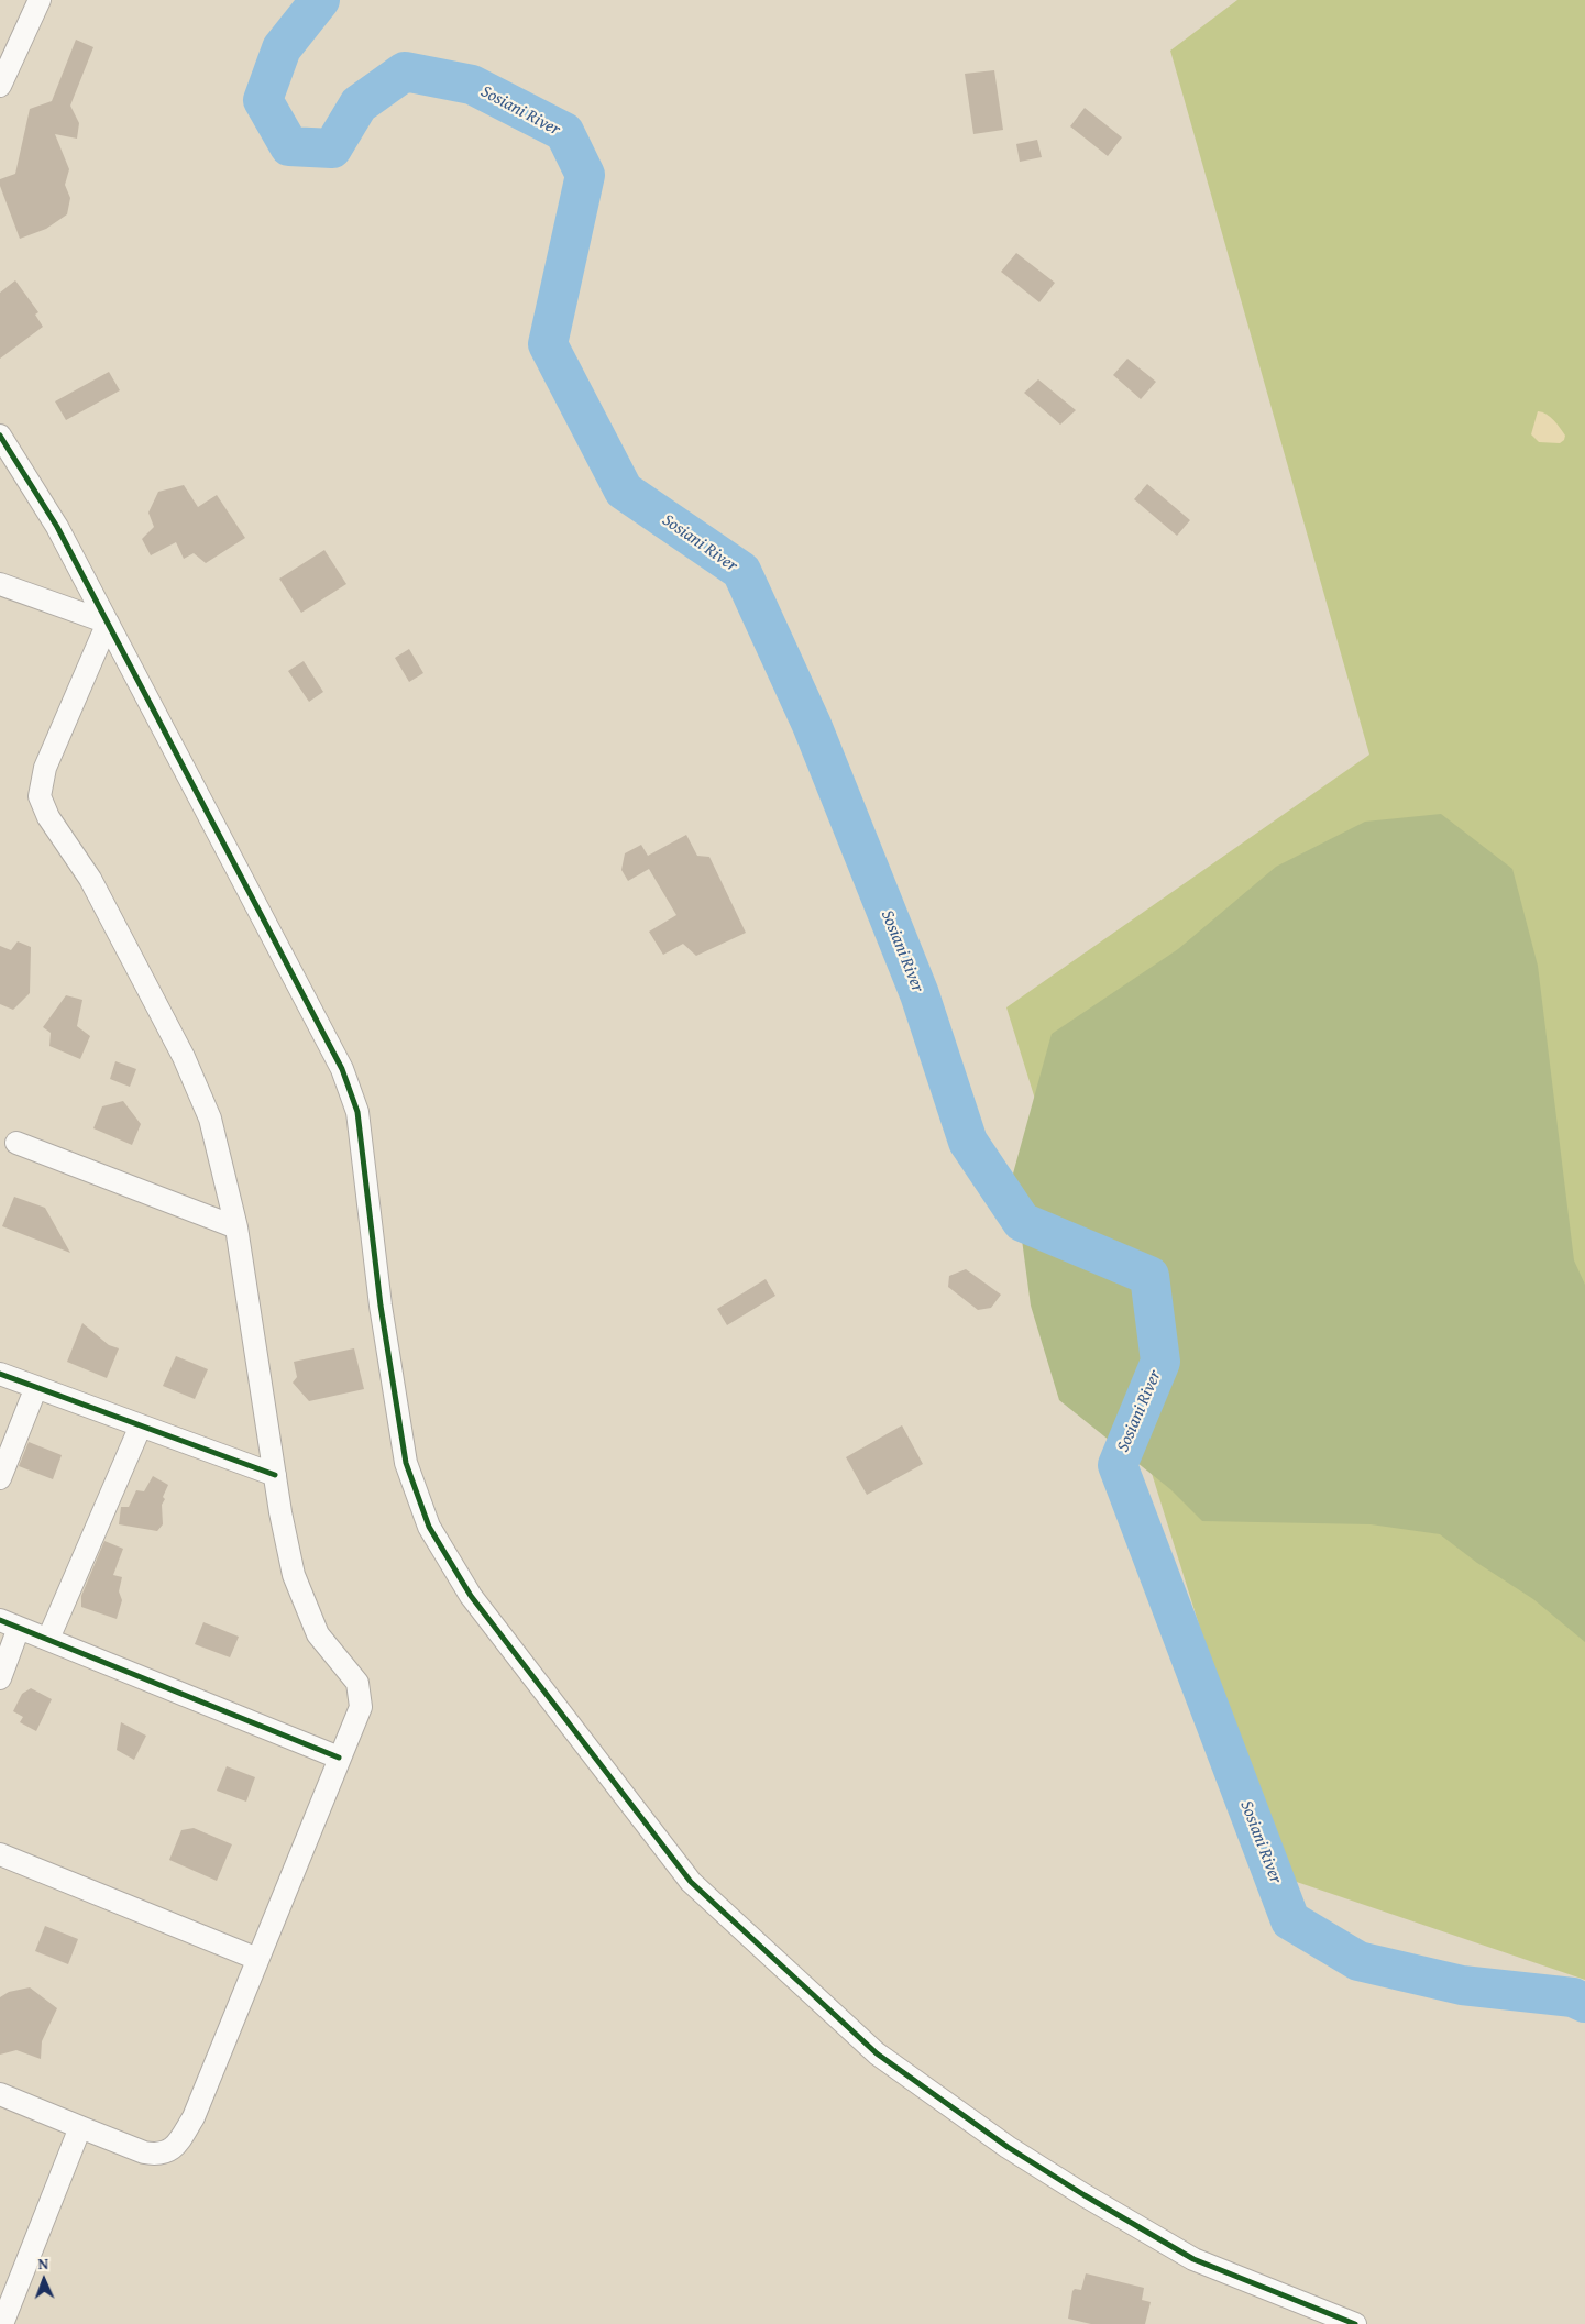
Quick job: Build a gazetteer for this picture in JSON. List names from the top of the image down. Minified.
{"water":["Sosiani River"],"north":"top"}
